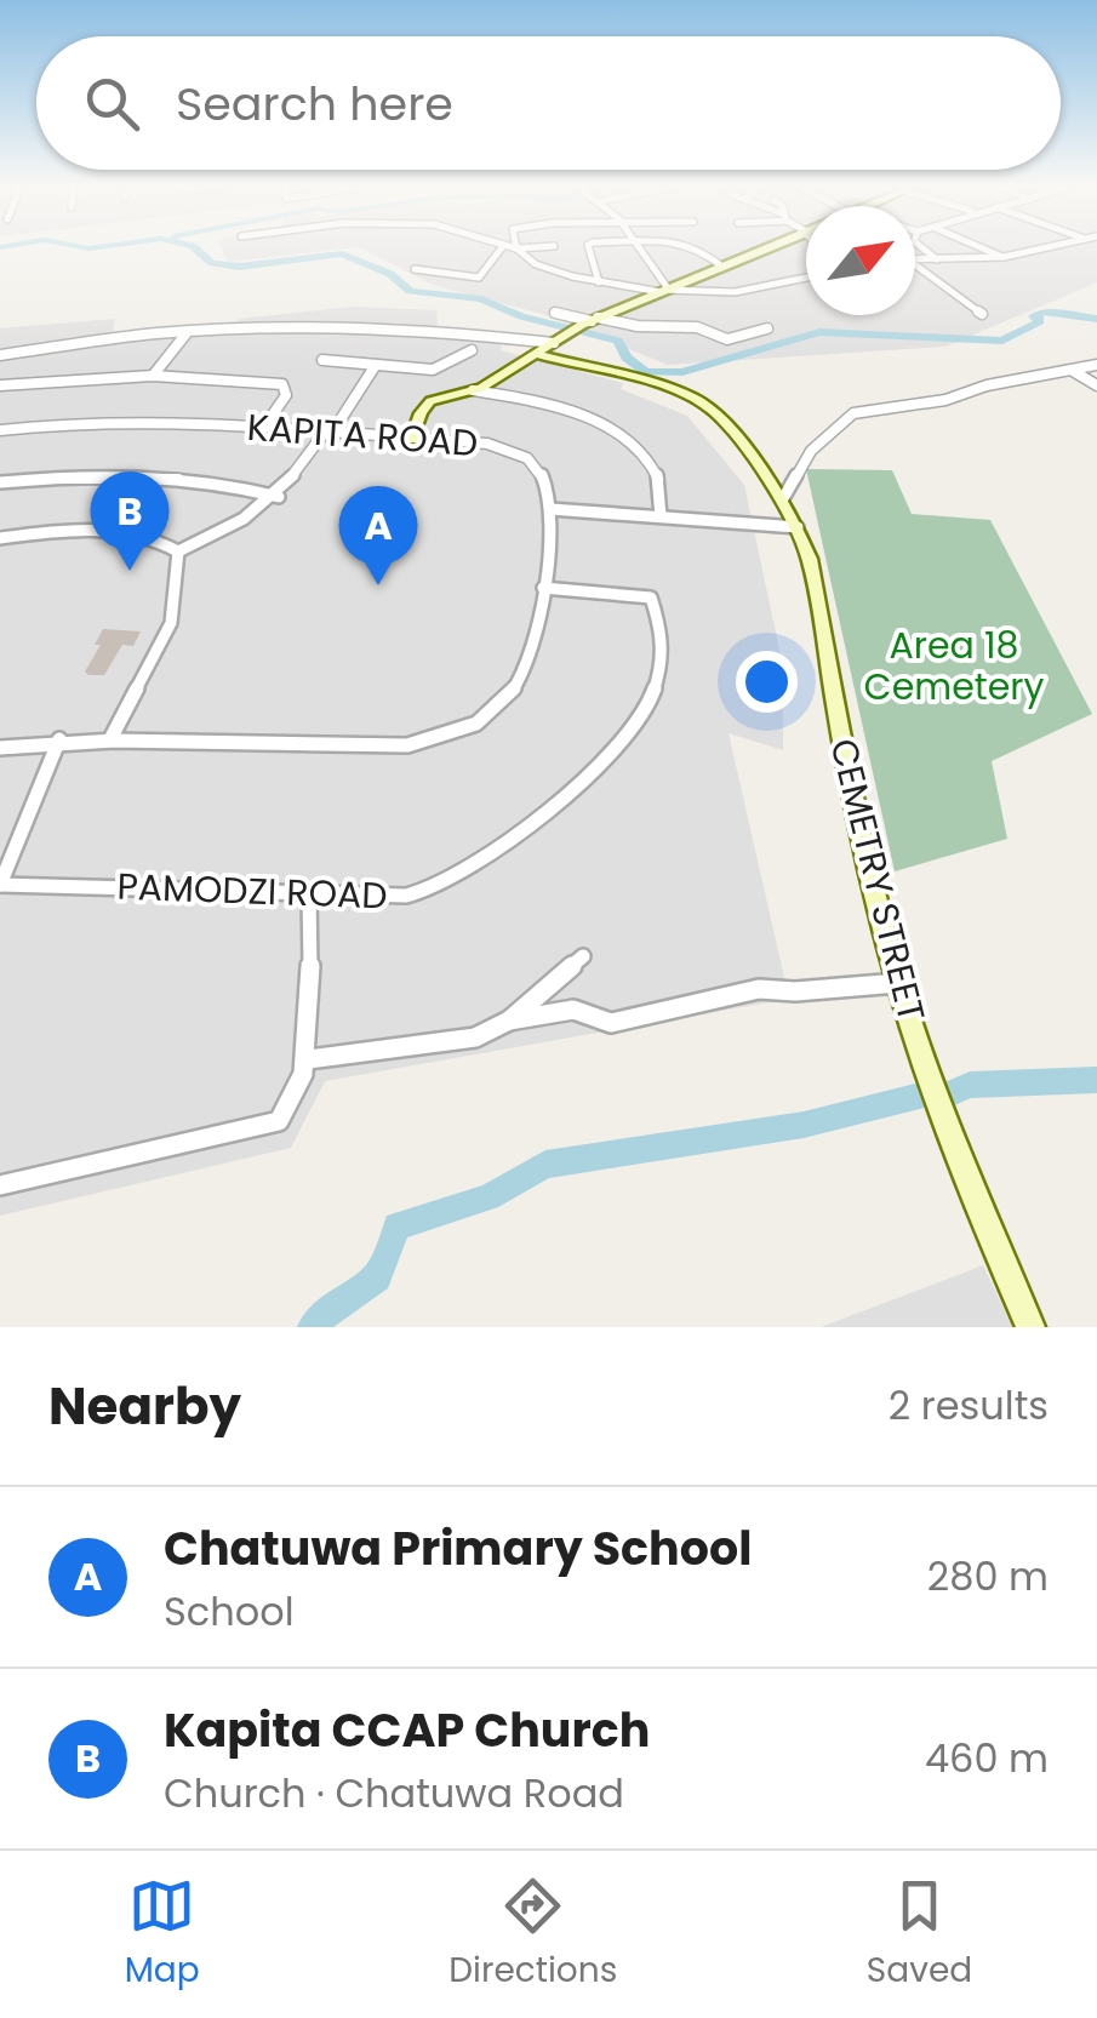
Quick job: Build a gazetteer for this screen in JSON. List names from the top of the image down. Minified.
{"streets":{"street":["KAPITA ROAD","CEMETRY STREET","PAMODZI ROAD"]},"parks":["Area 18 Cemetery"],"north":"top right","page":{"search":"Search here","pins":["B","A"],"heading":["Nearby","2 results"],"list":[{"mark":"A","name":"Chatuwa Primary School","note":"School","value":"280 m"},{"mark":"B","name":"Kapita CCAP Church","note":"Church · Chatuwa Road","value":"460 m"}],"nav":["Map","Directions","Saved"]}}
